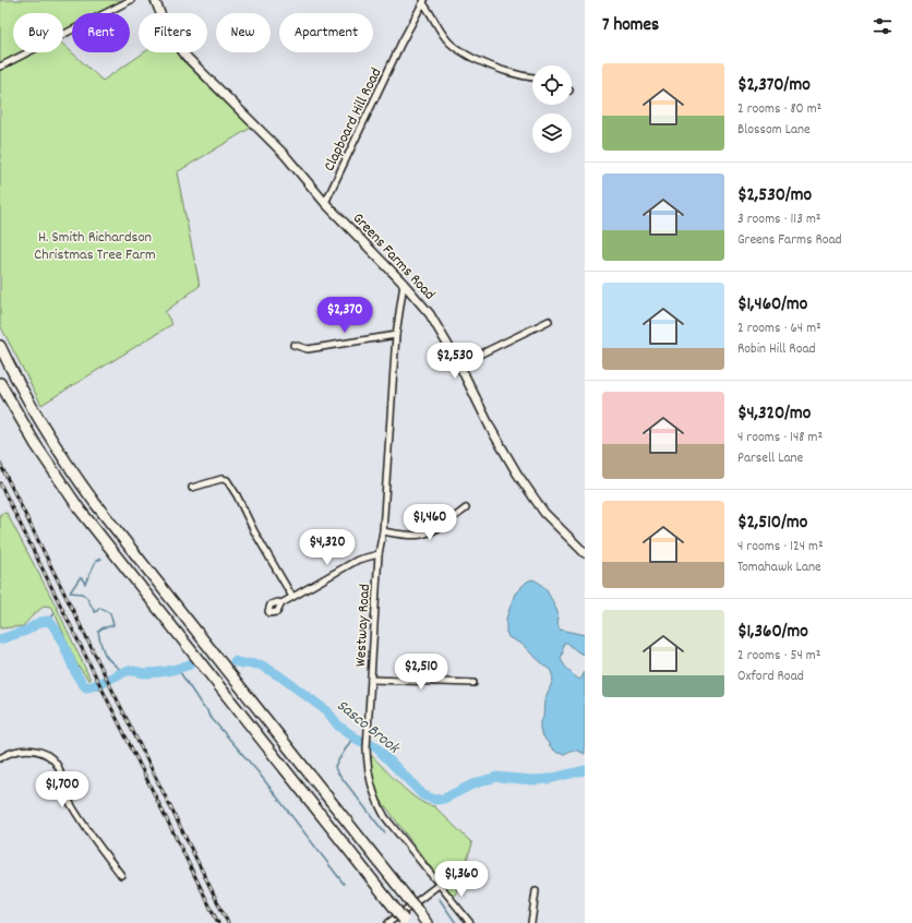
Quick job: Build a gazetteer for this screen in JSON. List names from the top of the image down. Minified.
{"streets":{"street":["Clapboard Hill Road","Greens Farms Road","Westway Road"]},"crossings":[["Clapboard Hill Road","Greens Farms Road"],["Greens Farms Road","Westway Road"]],"water":["Sasco Brook"],"parks":["H. Smith Richardson Christmas Tree Farm"],"page":{"heading":"7 homes","chip":["Buy","Rent","Filters","New","Apartment"],"list":[{"name":"$2,370/mo","note":"2 rooms · 80 m² · Blossom Lane"},{"name":"$2,530/mo","note":"3 rooms · 113 m² · Greens Farms Road"},{"name":"$1,460/mo","note":"2 rooms · 64 m² · Robin Hill Road"},{"name":"$4,320/mo","note":"4 rooms · 148 m² · Parsell Lane"},{"name":"$2,510/mo","note":"4 rooms · 124 m² · Tomahawk Lane"},{"name":"$1,360/mo","note":"2 rooms · 54 m² · Oxford Road"}],"price":["$2,370","$2,530","$1,460","$4,320","$2,510","$1,700","$1,360"]}}
